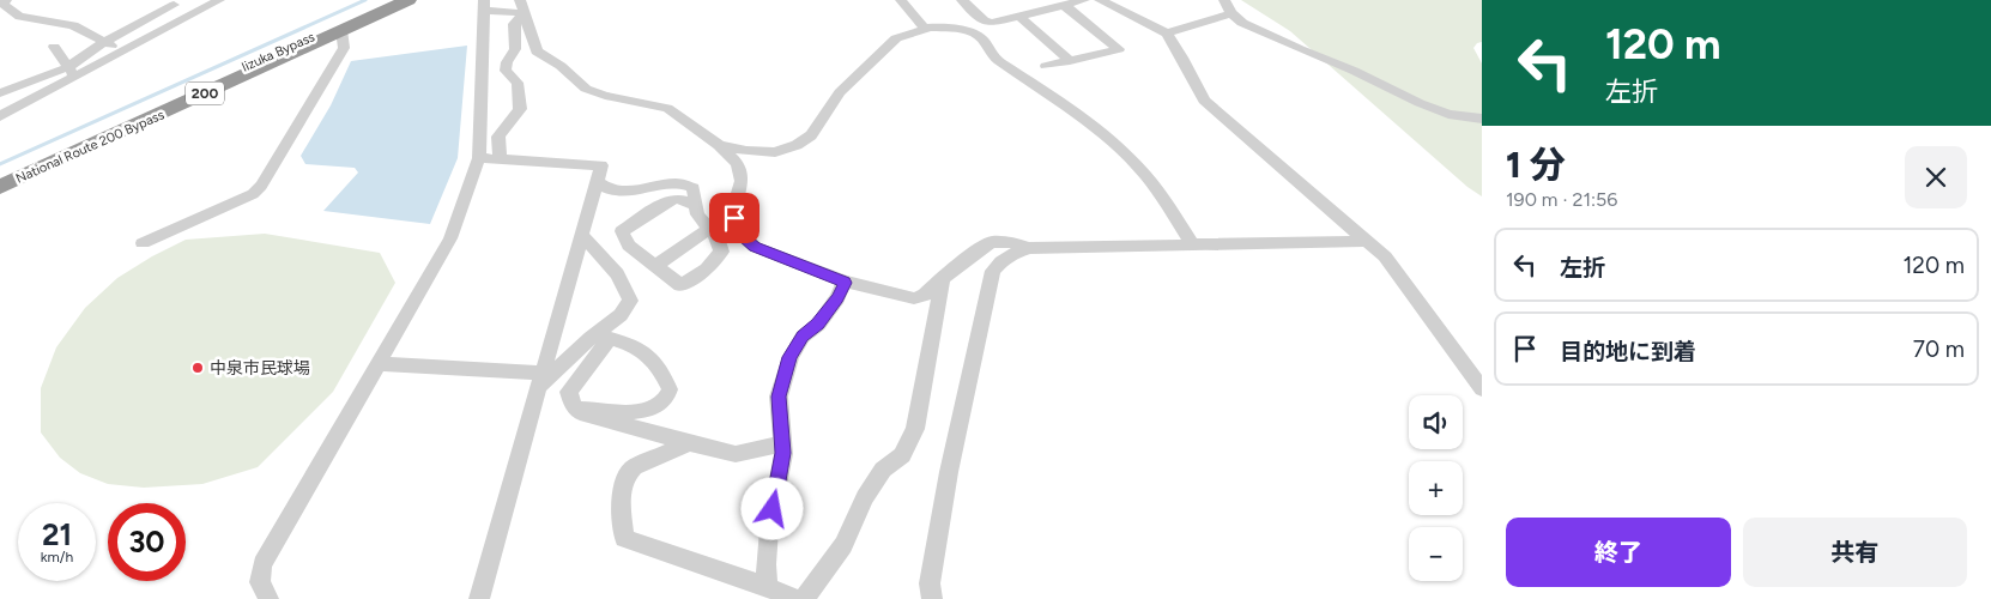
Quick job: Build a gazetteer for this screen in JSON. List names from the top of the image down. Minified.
{"streets":{"highway":["Iizuka Bypass","200","National Route 200 Bypass"]},"places":["中泉市民球場"],"page":{"turn":["120 m","左折"],"heading":["1 分","190 m · 21:56"],"list":[{"name":"左折","value":"120 m"},{"name":"目的地に到着","value":"70 m"}],"map_buttons":["+","−"],"speed":"21 km/h","limit":"30","buttons":["終了","共有"]}}
